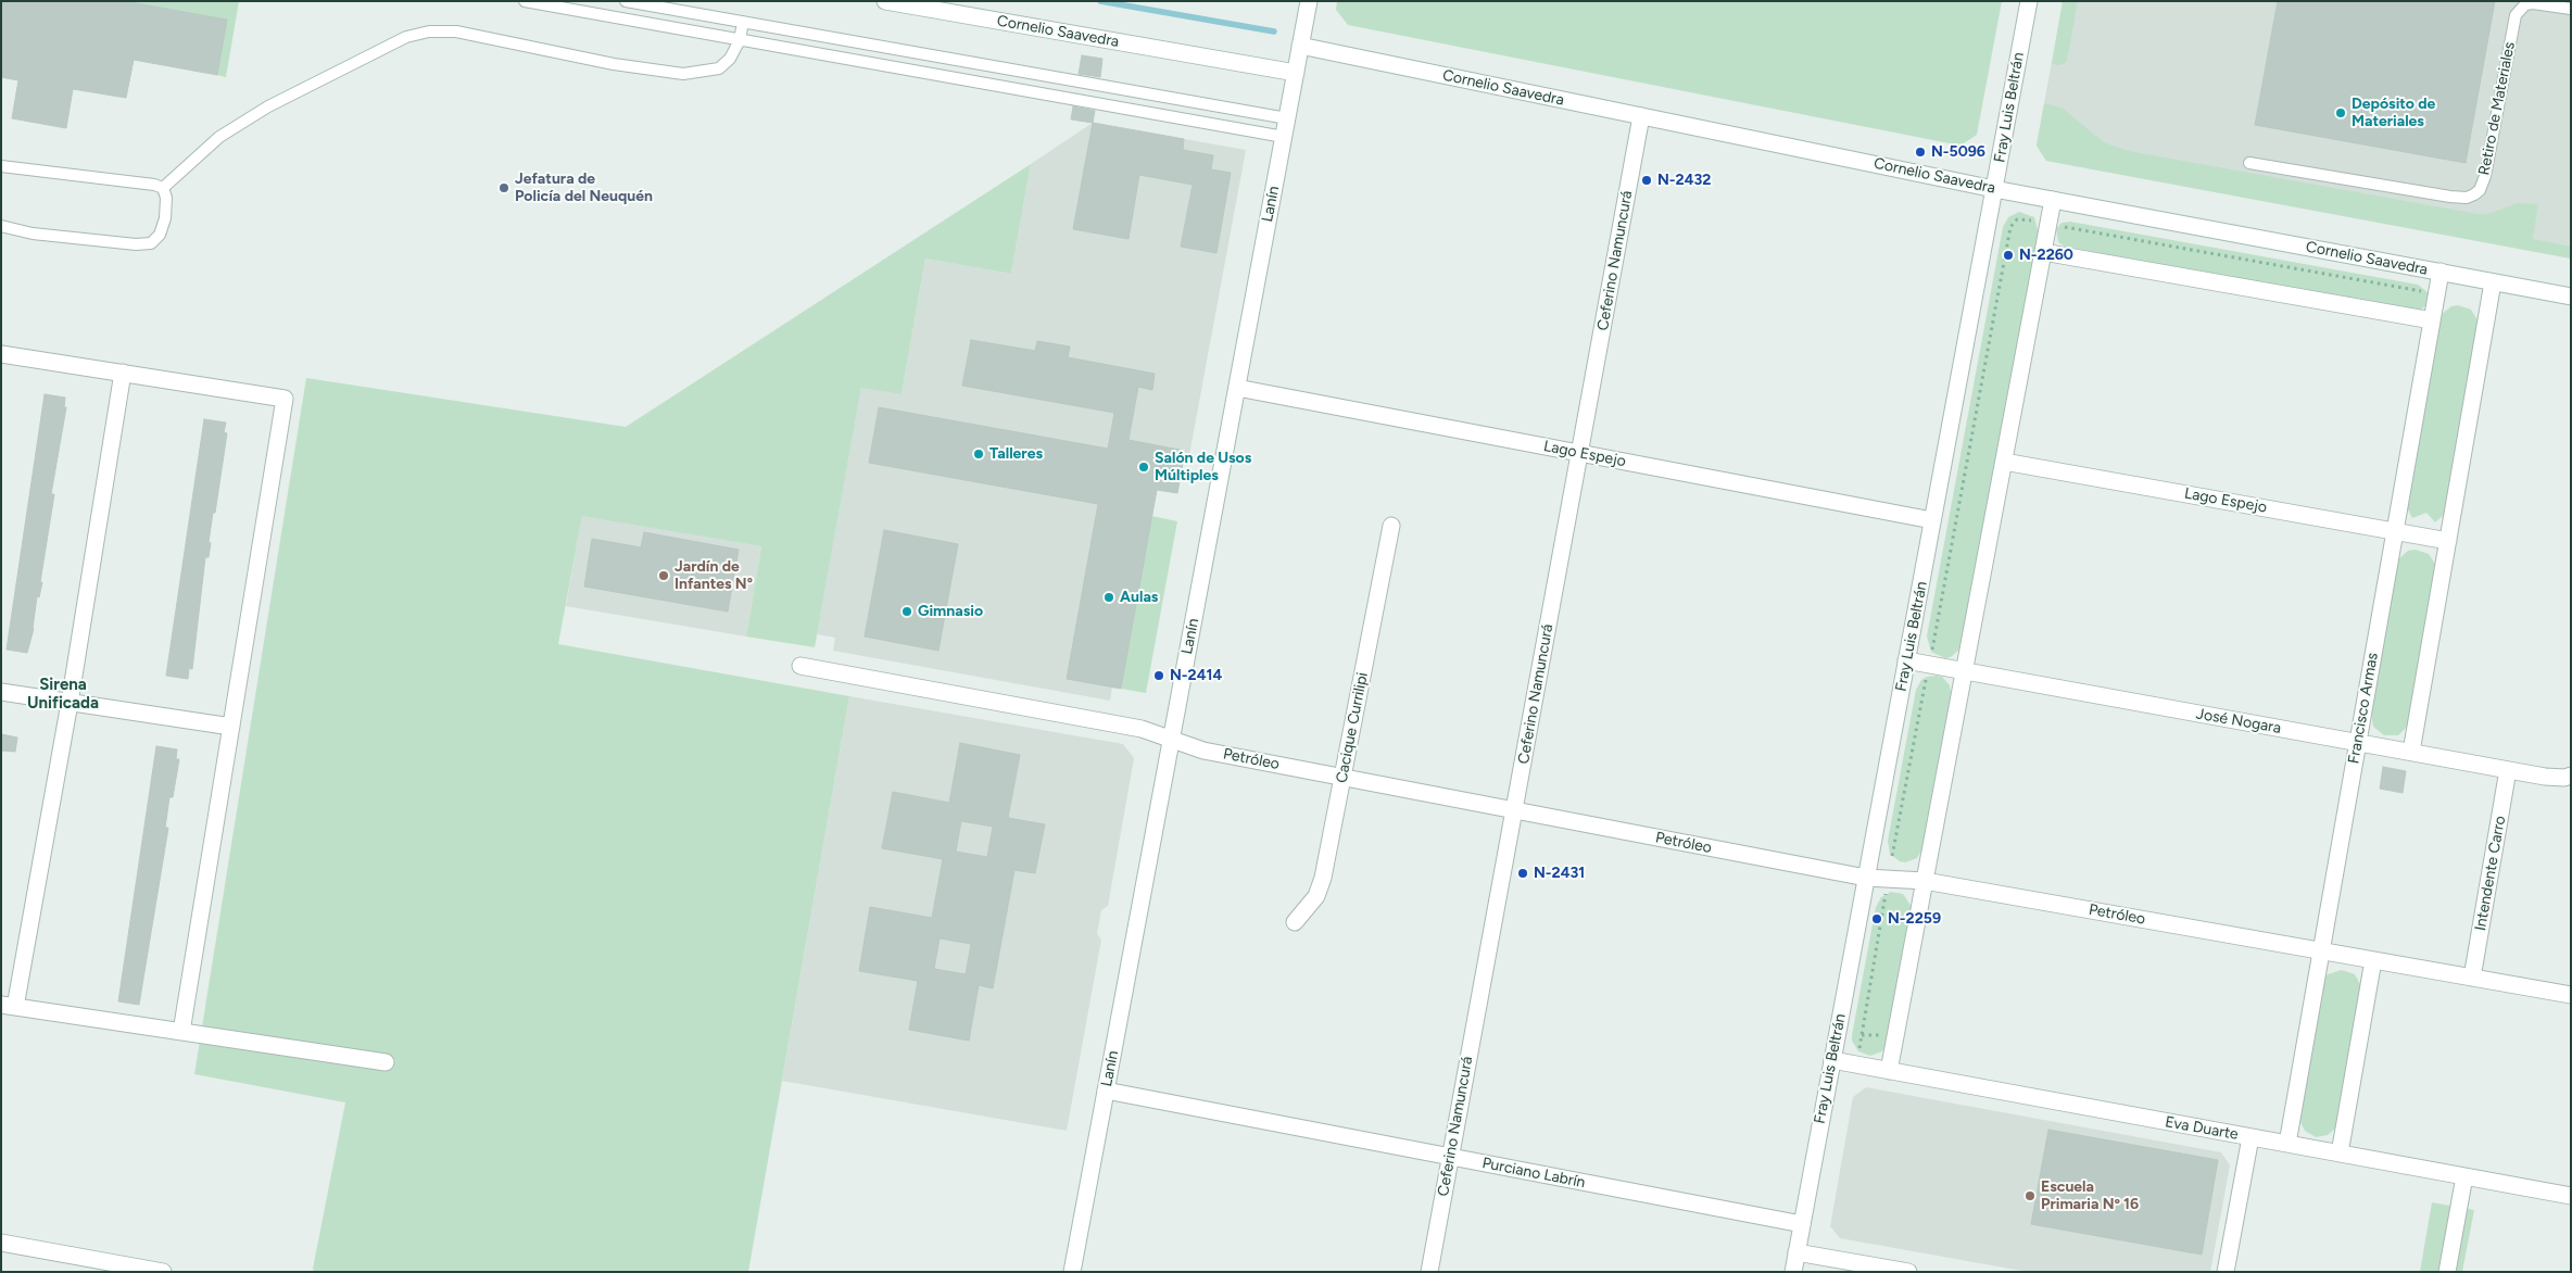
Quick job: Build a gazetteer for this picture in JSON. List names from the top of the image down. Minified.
{"streets":{"street":["Cornelio Saavedra","Fray Luis Beltrán","Lanín","Ceferino Namuncurá","Lago Espejo","Francisco Armas","José Nogara","Cacique Currilipi","Petróleo","Intendente Carro","Eva Duarte","Purciano Labrín"],"lane":["Retiro de Materiales"]},"crossings":[["Cornelio Saavedra","Fray Luis Beltrán"],["Cornelio Saavedra","Lanín"],["Cornelio Saavedra","Ceferino Namuncurá"],["Cornelio Saavedra","Francisco Armas"],["Fray Luis Beltrán","Lago Espejo"],["Fray Luis Beltrán","José Nogara"],["Fray Luis Beltrán","Petróleo"],["Fray Luis Beltrán","Eva Duarte"],["Fray Luis Beltrán","Purciano Labrín"],["Lanín","Lago Espejo"],["Lanín","Petróleo"],["Lanín","Purciano Labrín"],["Ceferino Namuncurá","Lago Espejo"],["Ceferino Namuncurá","Petróleo"],["Ceferino Namuncurá","Purciano Labrín"],["Lago Espejo","Francisco Armas"],["Francisco Armas","José Nogara"],["Francisco Armas","Petróleo"],["Francisco Armas","Eva Duarte"],["José Nogara","Intendente Carro"],["Cacique Currilipi","Petróleo"],["Petróleo","Intendente Carro"]],"districts":["Sirena Unificada"],"places":["Depósito de Materiales","N-5096","N-2432","Jefatura de Policía del Neuquén","N-2260","Talleres","Salón de Usos Múltiples","Jardín de Infantes N°","Aulas","Gimnasio","N-2414","N-2431","N-2259","Escuela Primaria Nº 16"]}
